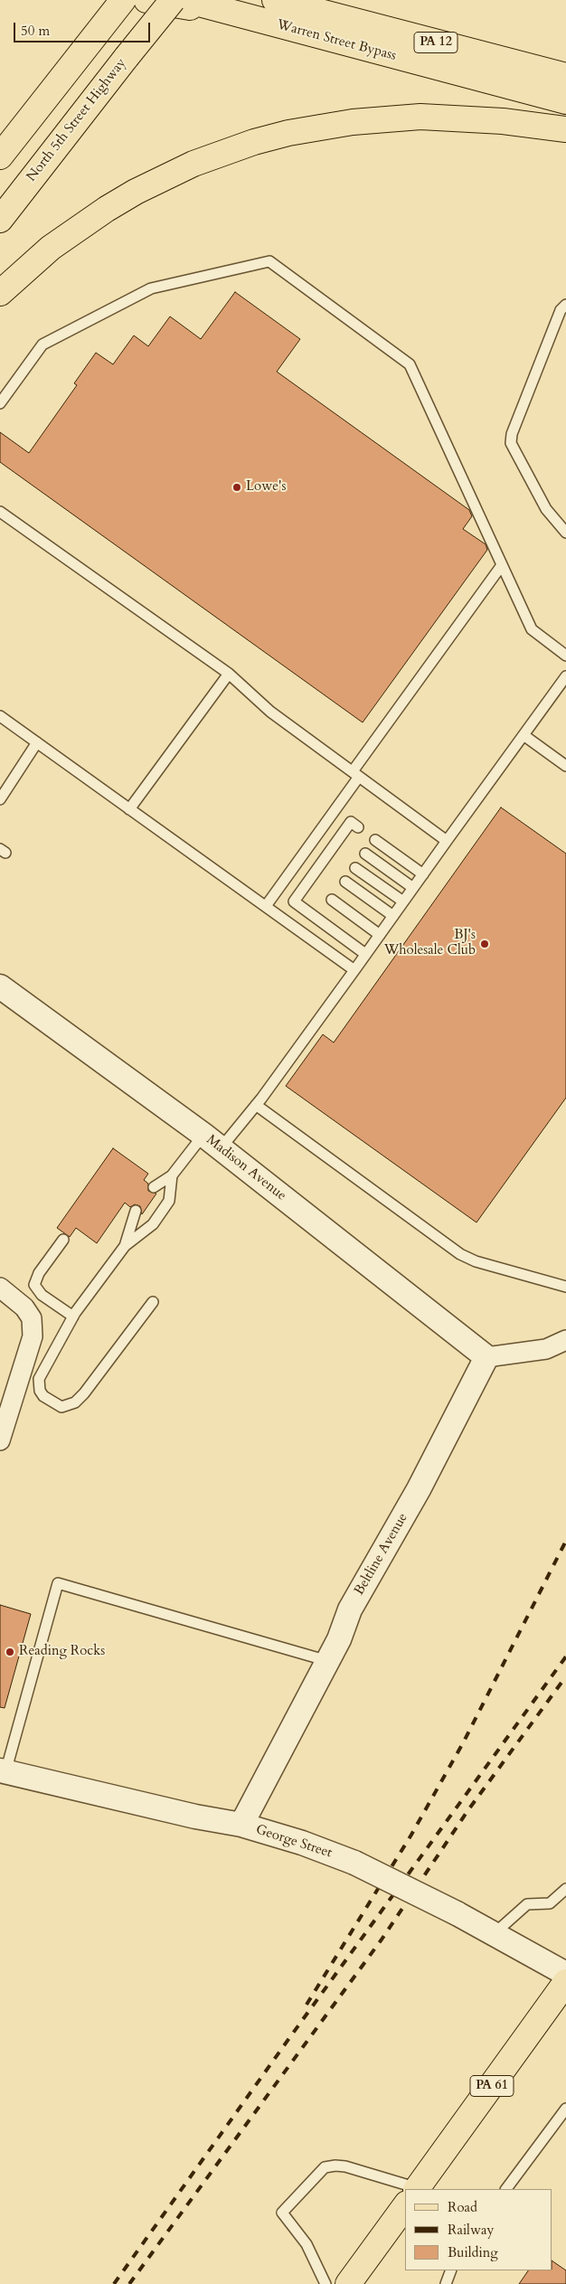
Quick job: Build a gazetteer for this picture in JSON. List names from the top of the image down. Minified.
{"streets":{"main road":["Warren Street Bypass","PA 12","North 5th Street Highway","PA 61"],"street":["Madison Avenue","Beltline Avenue","George Street"]},"crossings":[["Madison Avenue","Beltline Avenue"],["Beltline Avenue","George Street"]],"places":["Lowe's","BJ's Wholesale Club","Reading Rocks"],"legend":["Road","Railway","Building"],"scale_bar":"50 m"}
